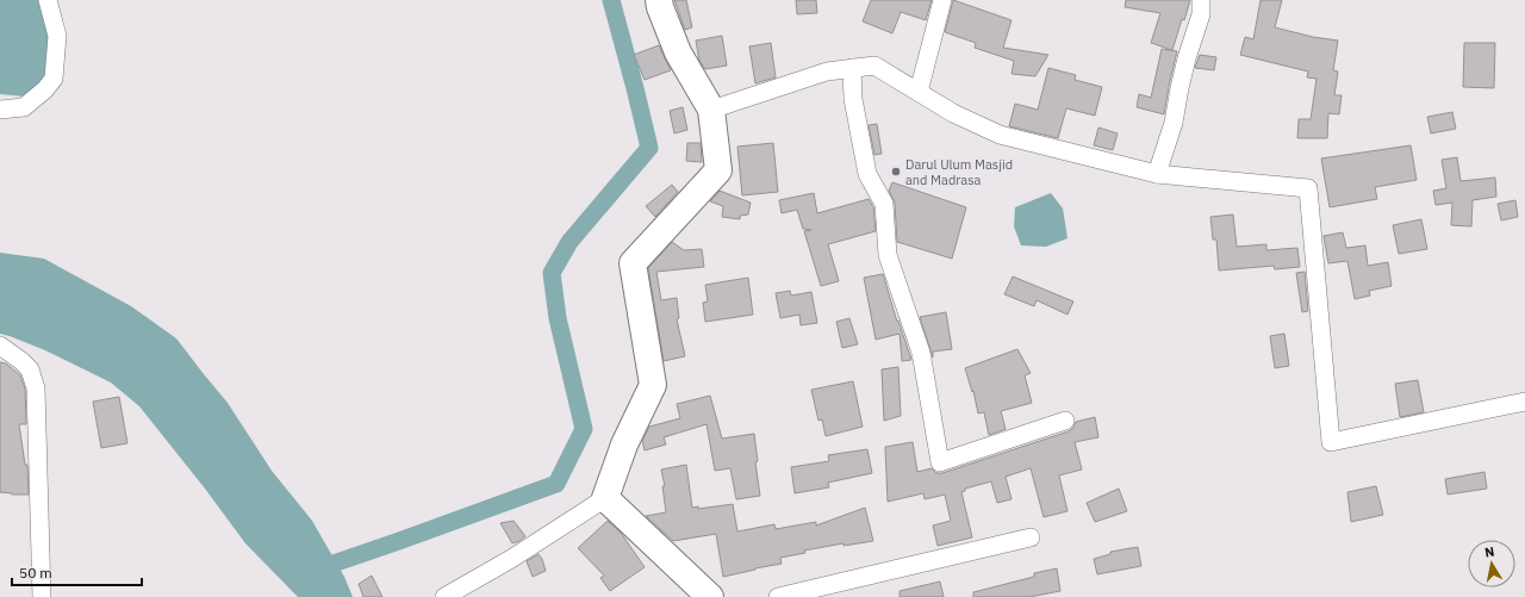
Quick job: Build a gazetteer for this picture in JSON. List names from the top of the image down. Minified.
{"places":["Darul Ulum Masjid and Madrasa"],"scale_bar":"50 m","north":"top"}
